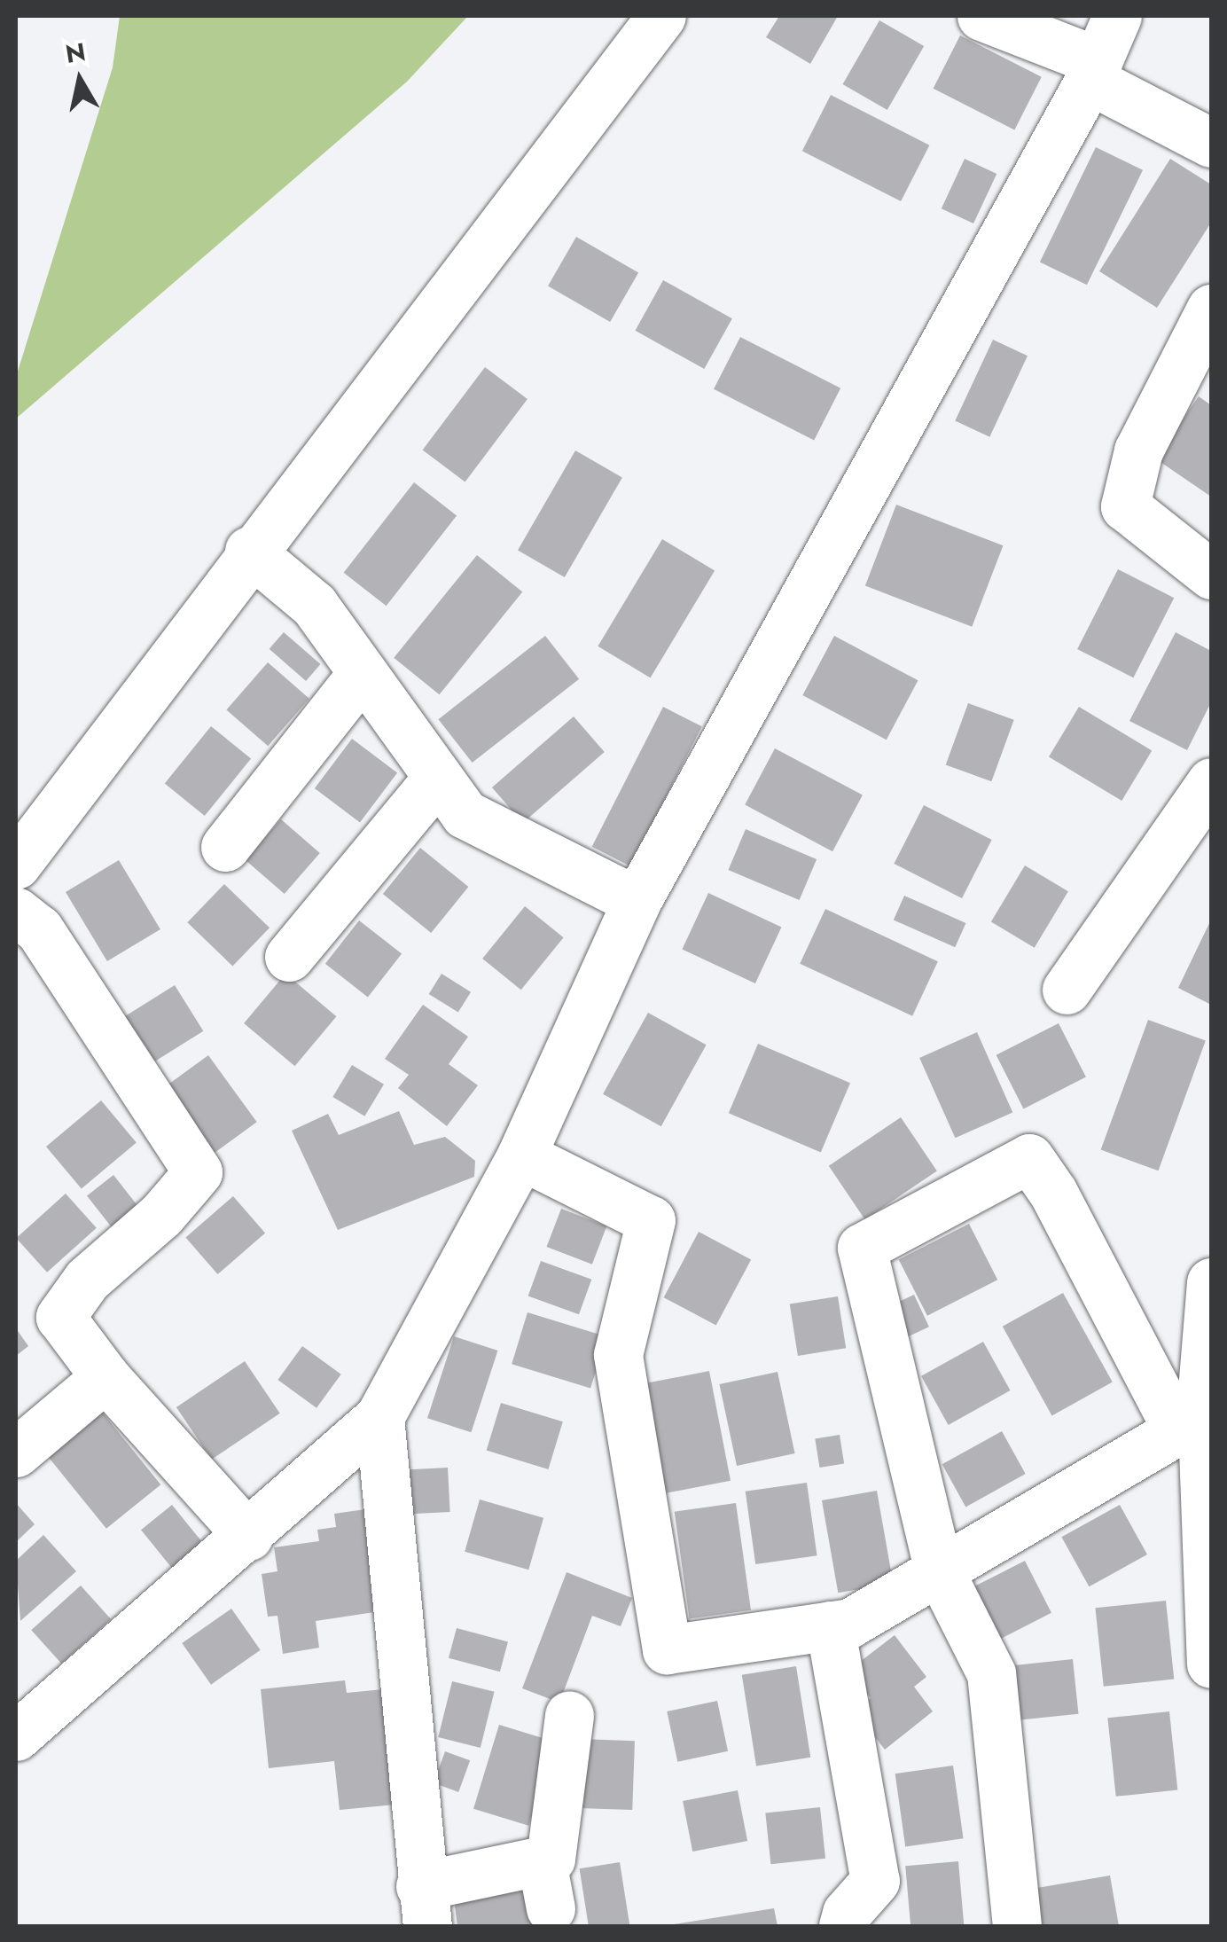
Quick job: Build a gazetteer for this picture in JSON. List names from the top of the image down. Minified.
{"north":"top"}
